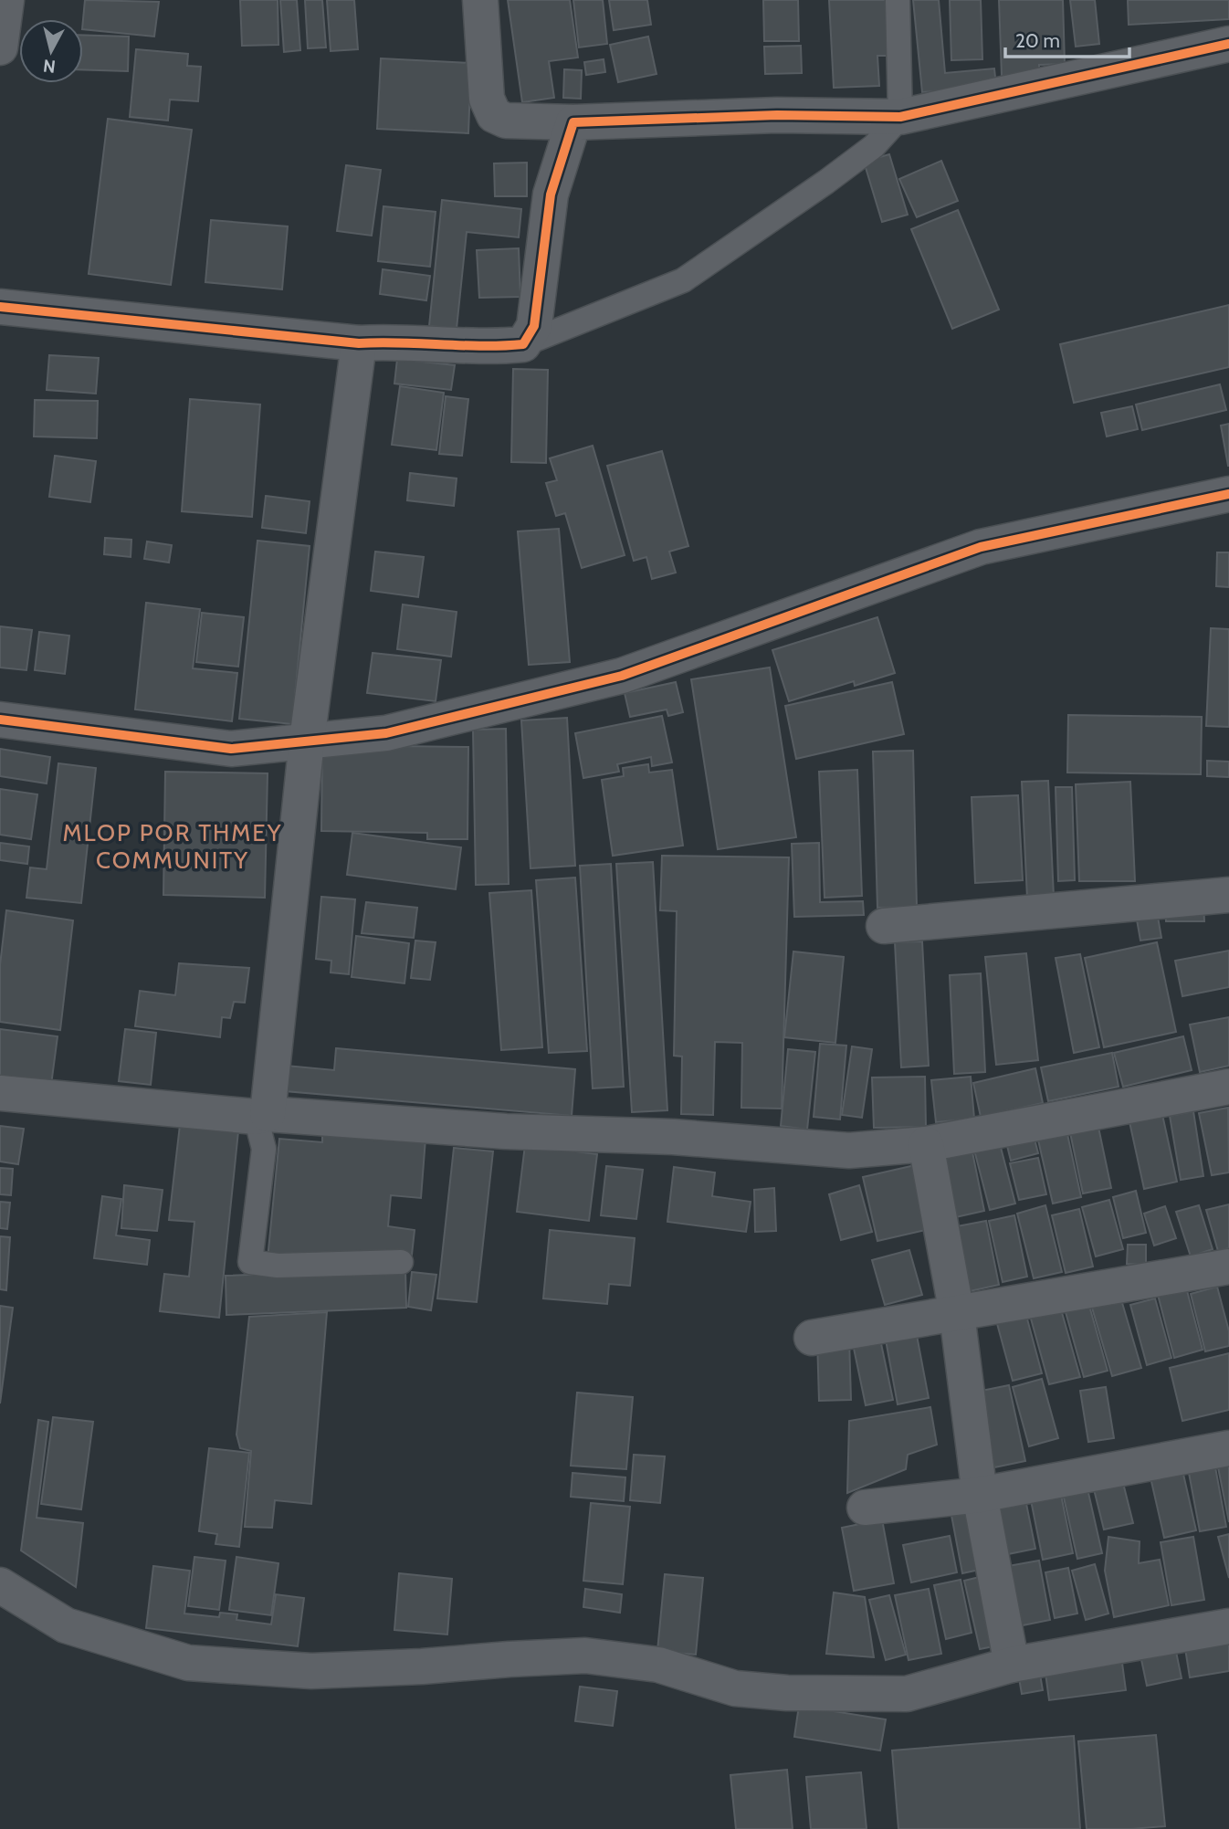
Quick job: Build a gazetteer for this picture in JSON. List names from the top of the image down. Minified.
{"districts":["MLOP POR THMEY COMMUNITY"],"scale_bar":"20 m","north":"bottom"}
